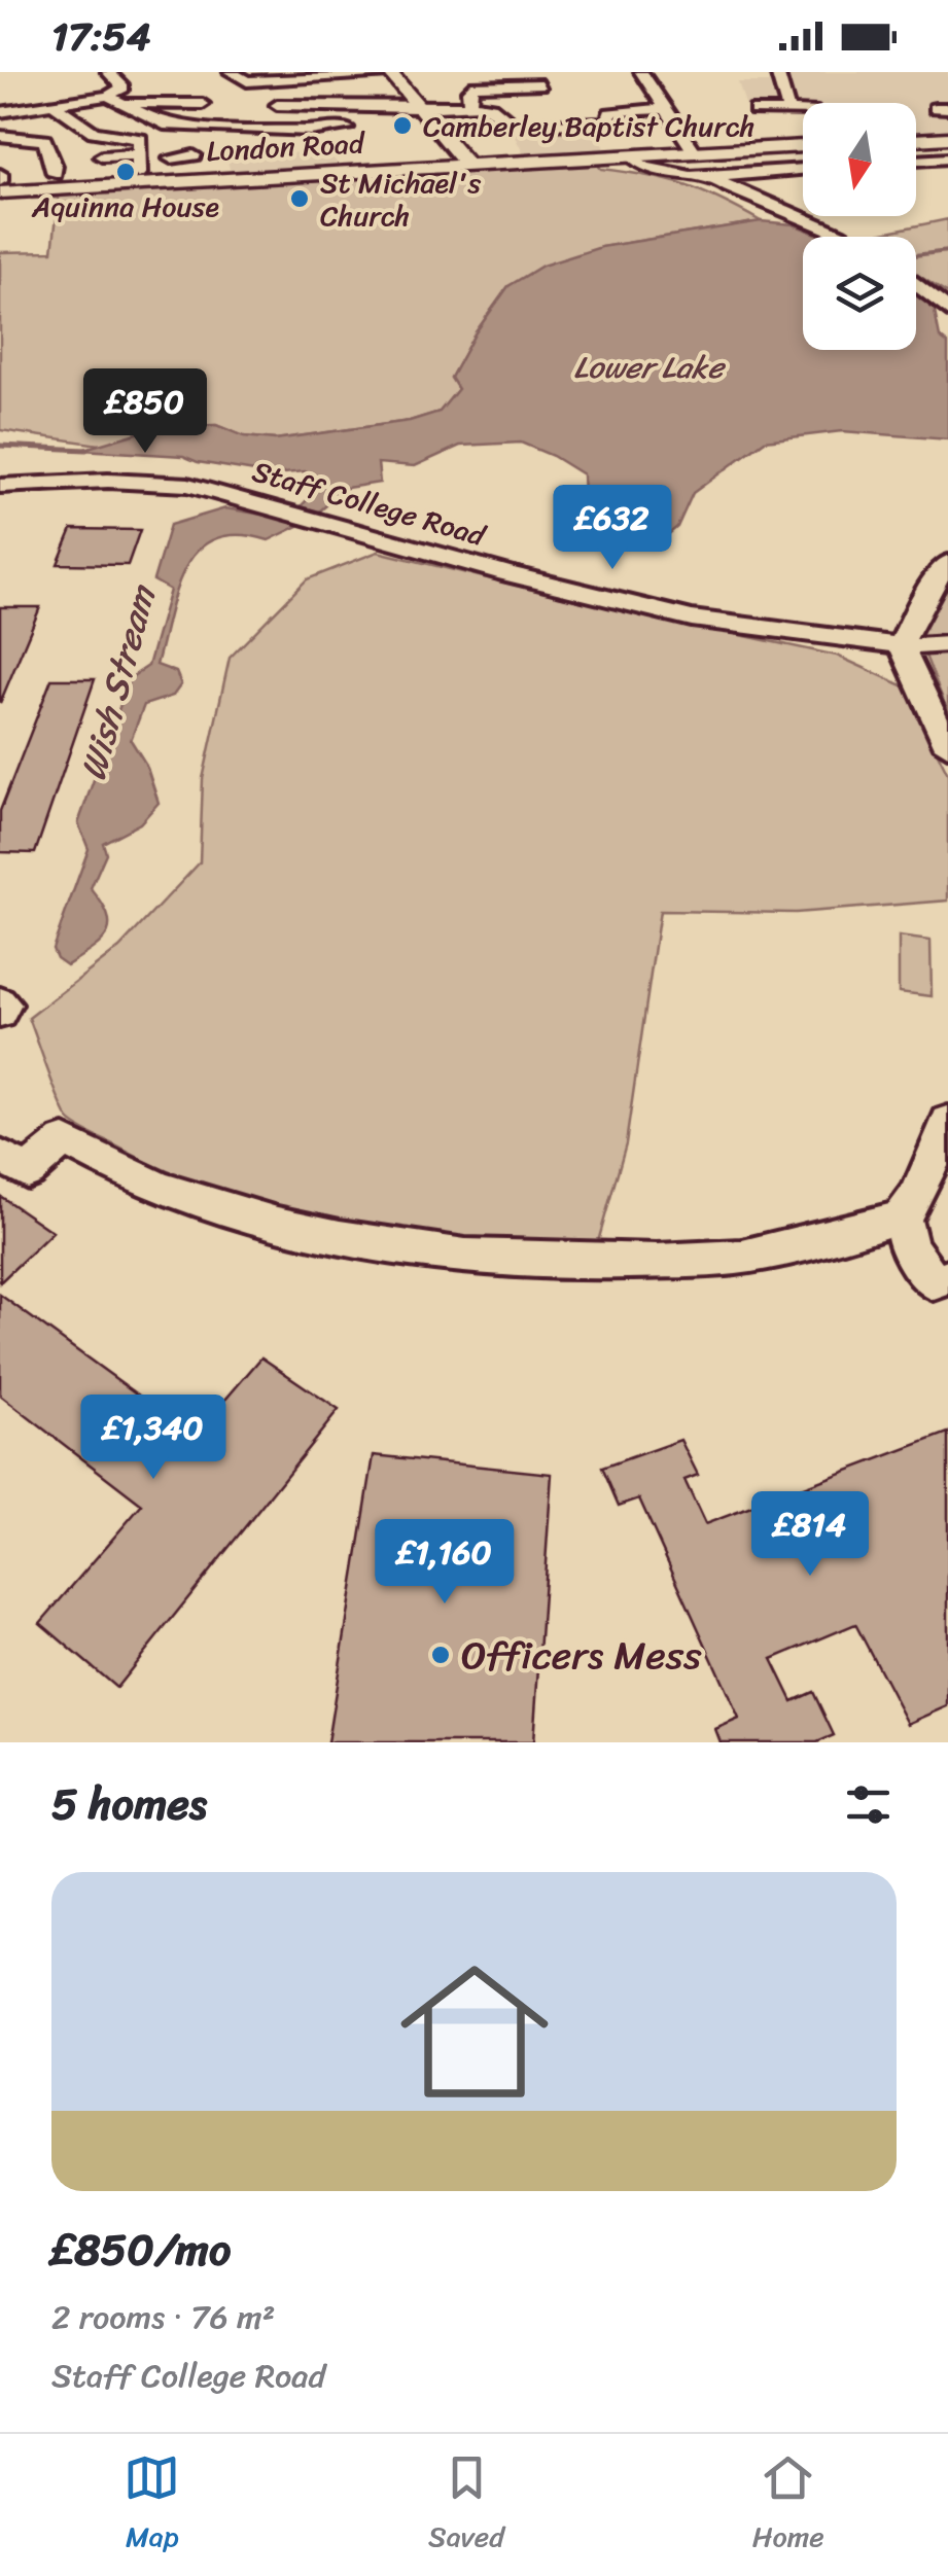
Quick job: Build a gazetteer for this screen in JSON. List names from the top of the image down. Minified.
{"streets":{"main road":["London Road"],"street":["Staff College Road"]},"water":["Lower Lake","Wish Stream"],"places":["Camberley Baptist Church","Aquinna House","St Michael's Church","Officers Mess"],"north":"bottom","page":{"status":"17:54","price":["£850","£632","£1,340","£814","£1,160"],"heading":"5 homes","list":[{"name":"£850/mo","note":"2 rooms · 76 m² · Staff College Road"}],"tabs":["Map","Saved","Home"]}}
